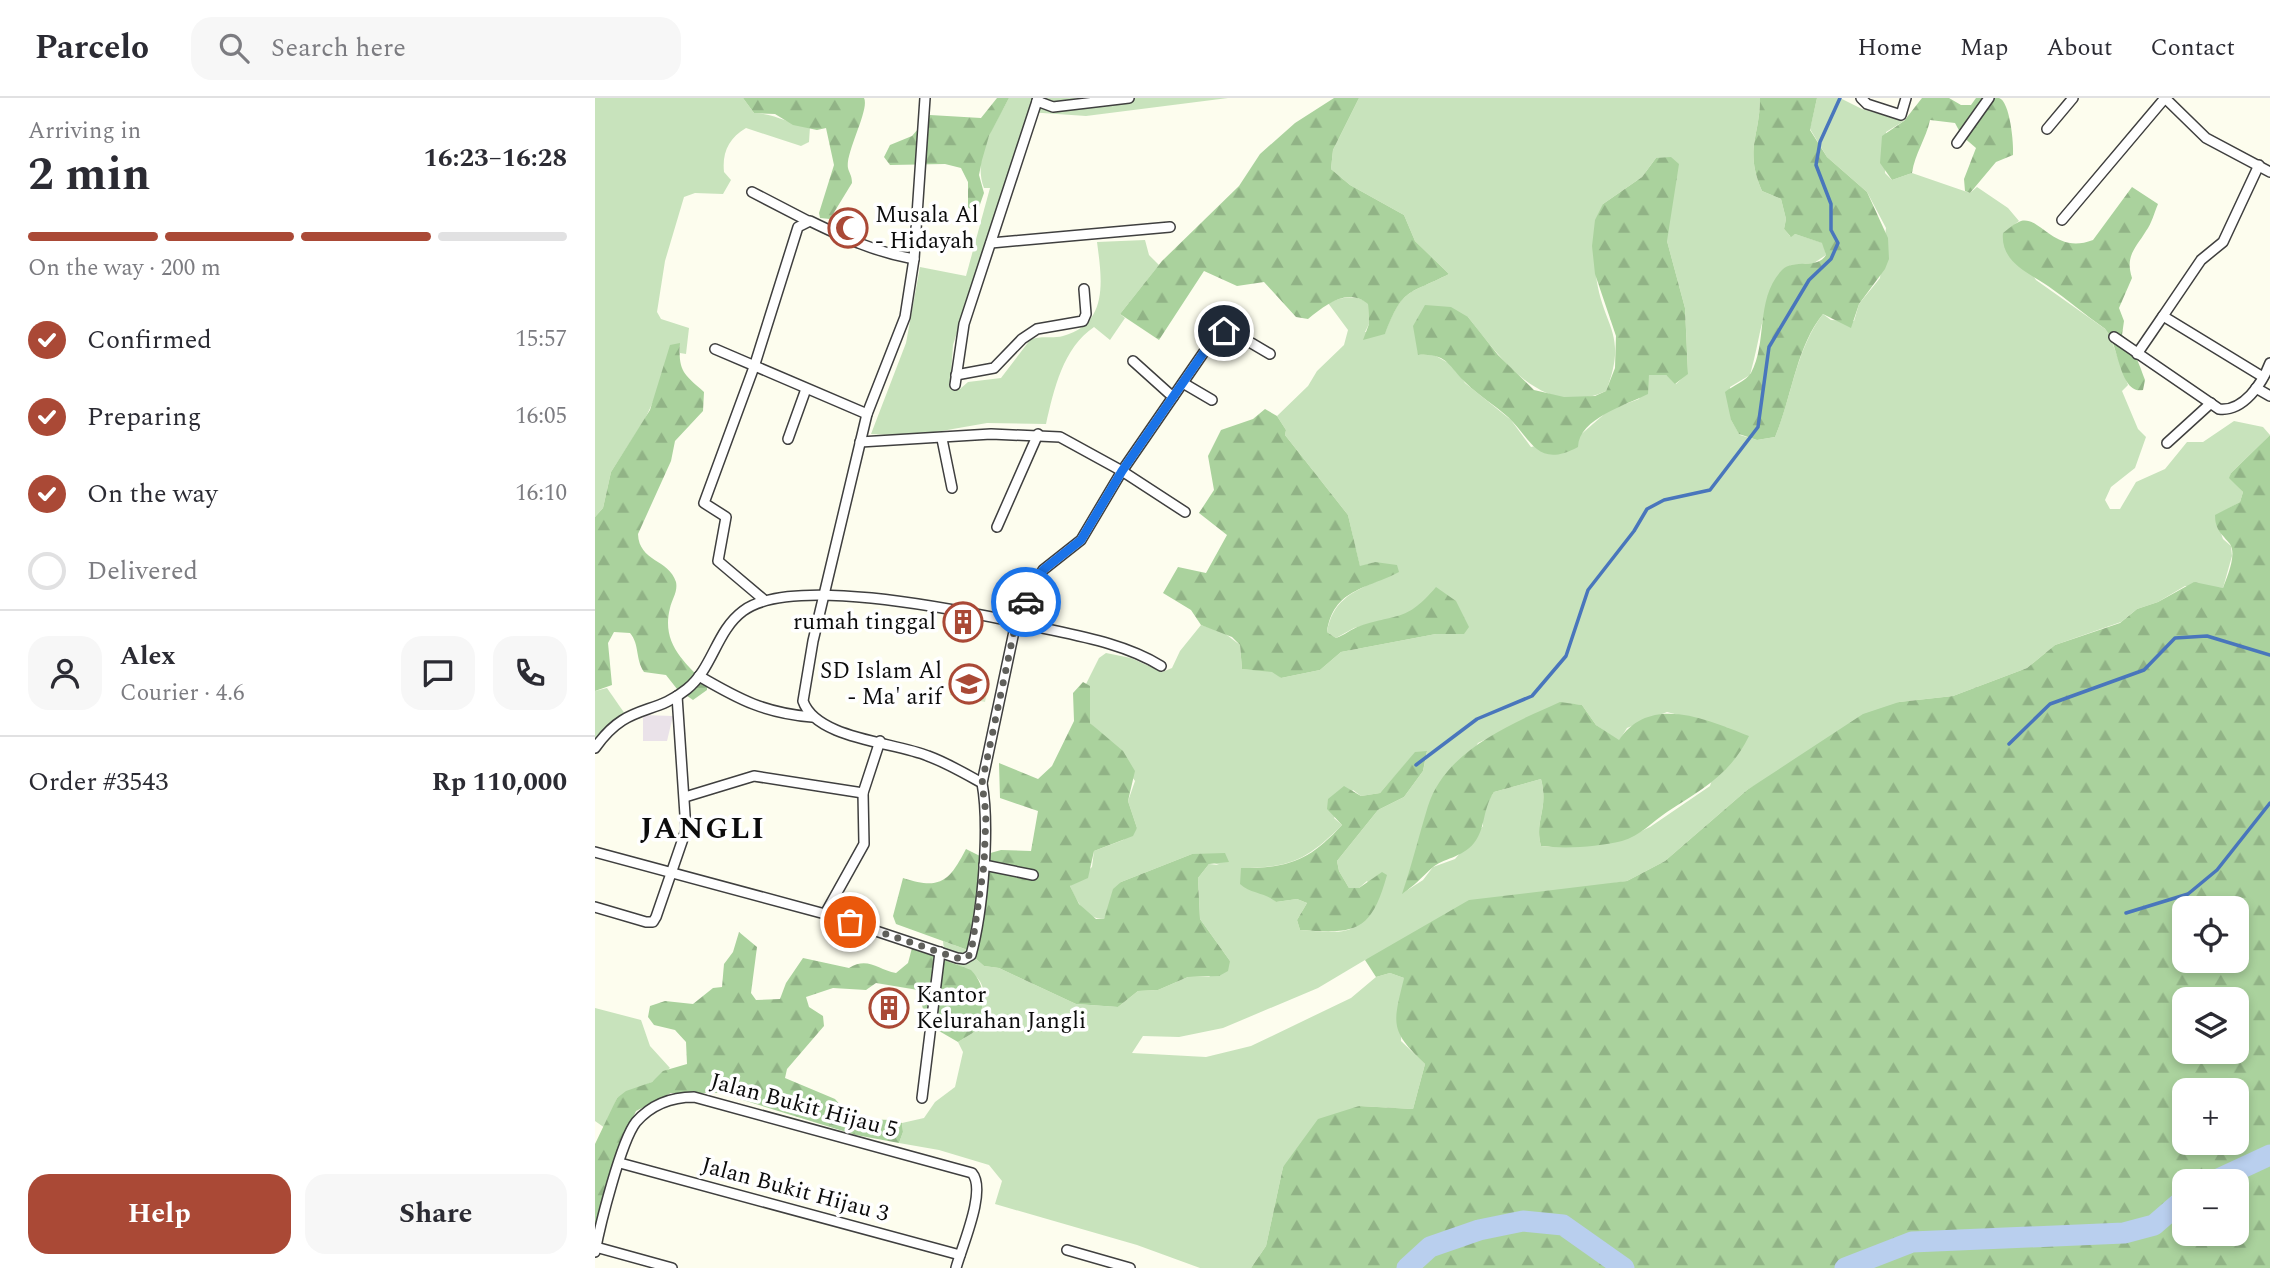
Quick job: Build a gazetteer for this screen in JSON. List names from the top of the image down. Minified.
{"streets":{"street":["Jalan Bukit Hijau 5","Jalan Bukit Hijau 3"]},"crossings":[["Jalan Bukit Hijau 5","Jalan Bukit Hijau 3"]],"districts":["JANGLI"],"places":{"mosque":["Musala Al - Hidayah"],"building":["rumah tinggal","Kantor Kelurahan Jangli"],"school or university":["SD Islam Al - Ma' arif"]},"page":{"header":"Parcelo","search":"Search here","nav":["Home","Map","About","Contact"],"heading":["2 min","Arriving in","16:23–16:28"],"panel":["Alex","Courier · 4.6","Order #3543","Rp 110,000"],"bar":"On the way · 200 m","list":[["Confirmed","15:57"],["Preparing","16:05"],["On the way","16:10"],"Delivered"],"map_buttons":["+","−"],"buttons":["Help","Share"]}}
